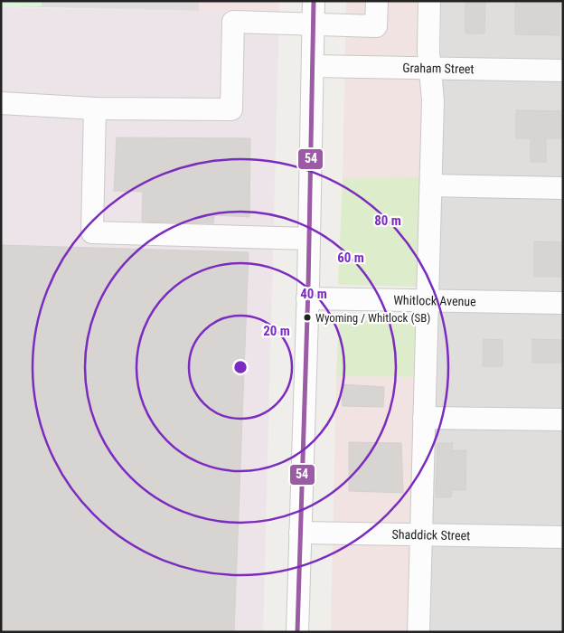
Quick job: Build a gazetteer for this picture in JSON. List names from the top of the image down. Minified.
{"streets":{"street":["Graham Street","Whitlock Avenue","Shaddick Street"]},"places":["Wyoming / Whitlock (SB)"],"lines":["transit line 54"],"rings":["80 m","60 m","40 m","20 m"]}
